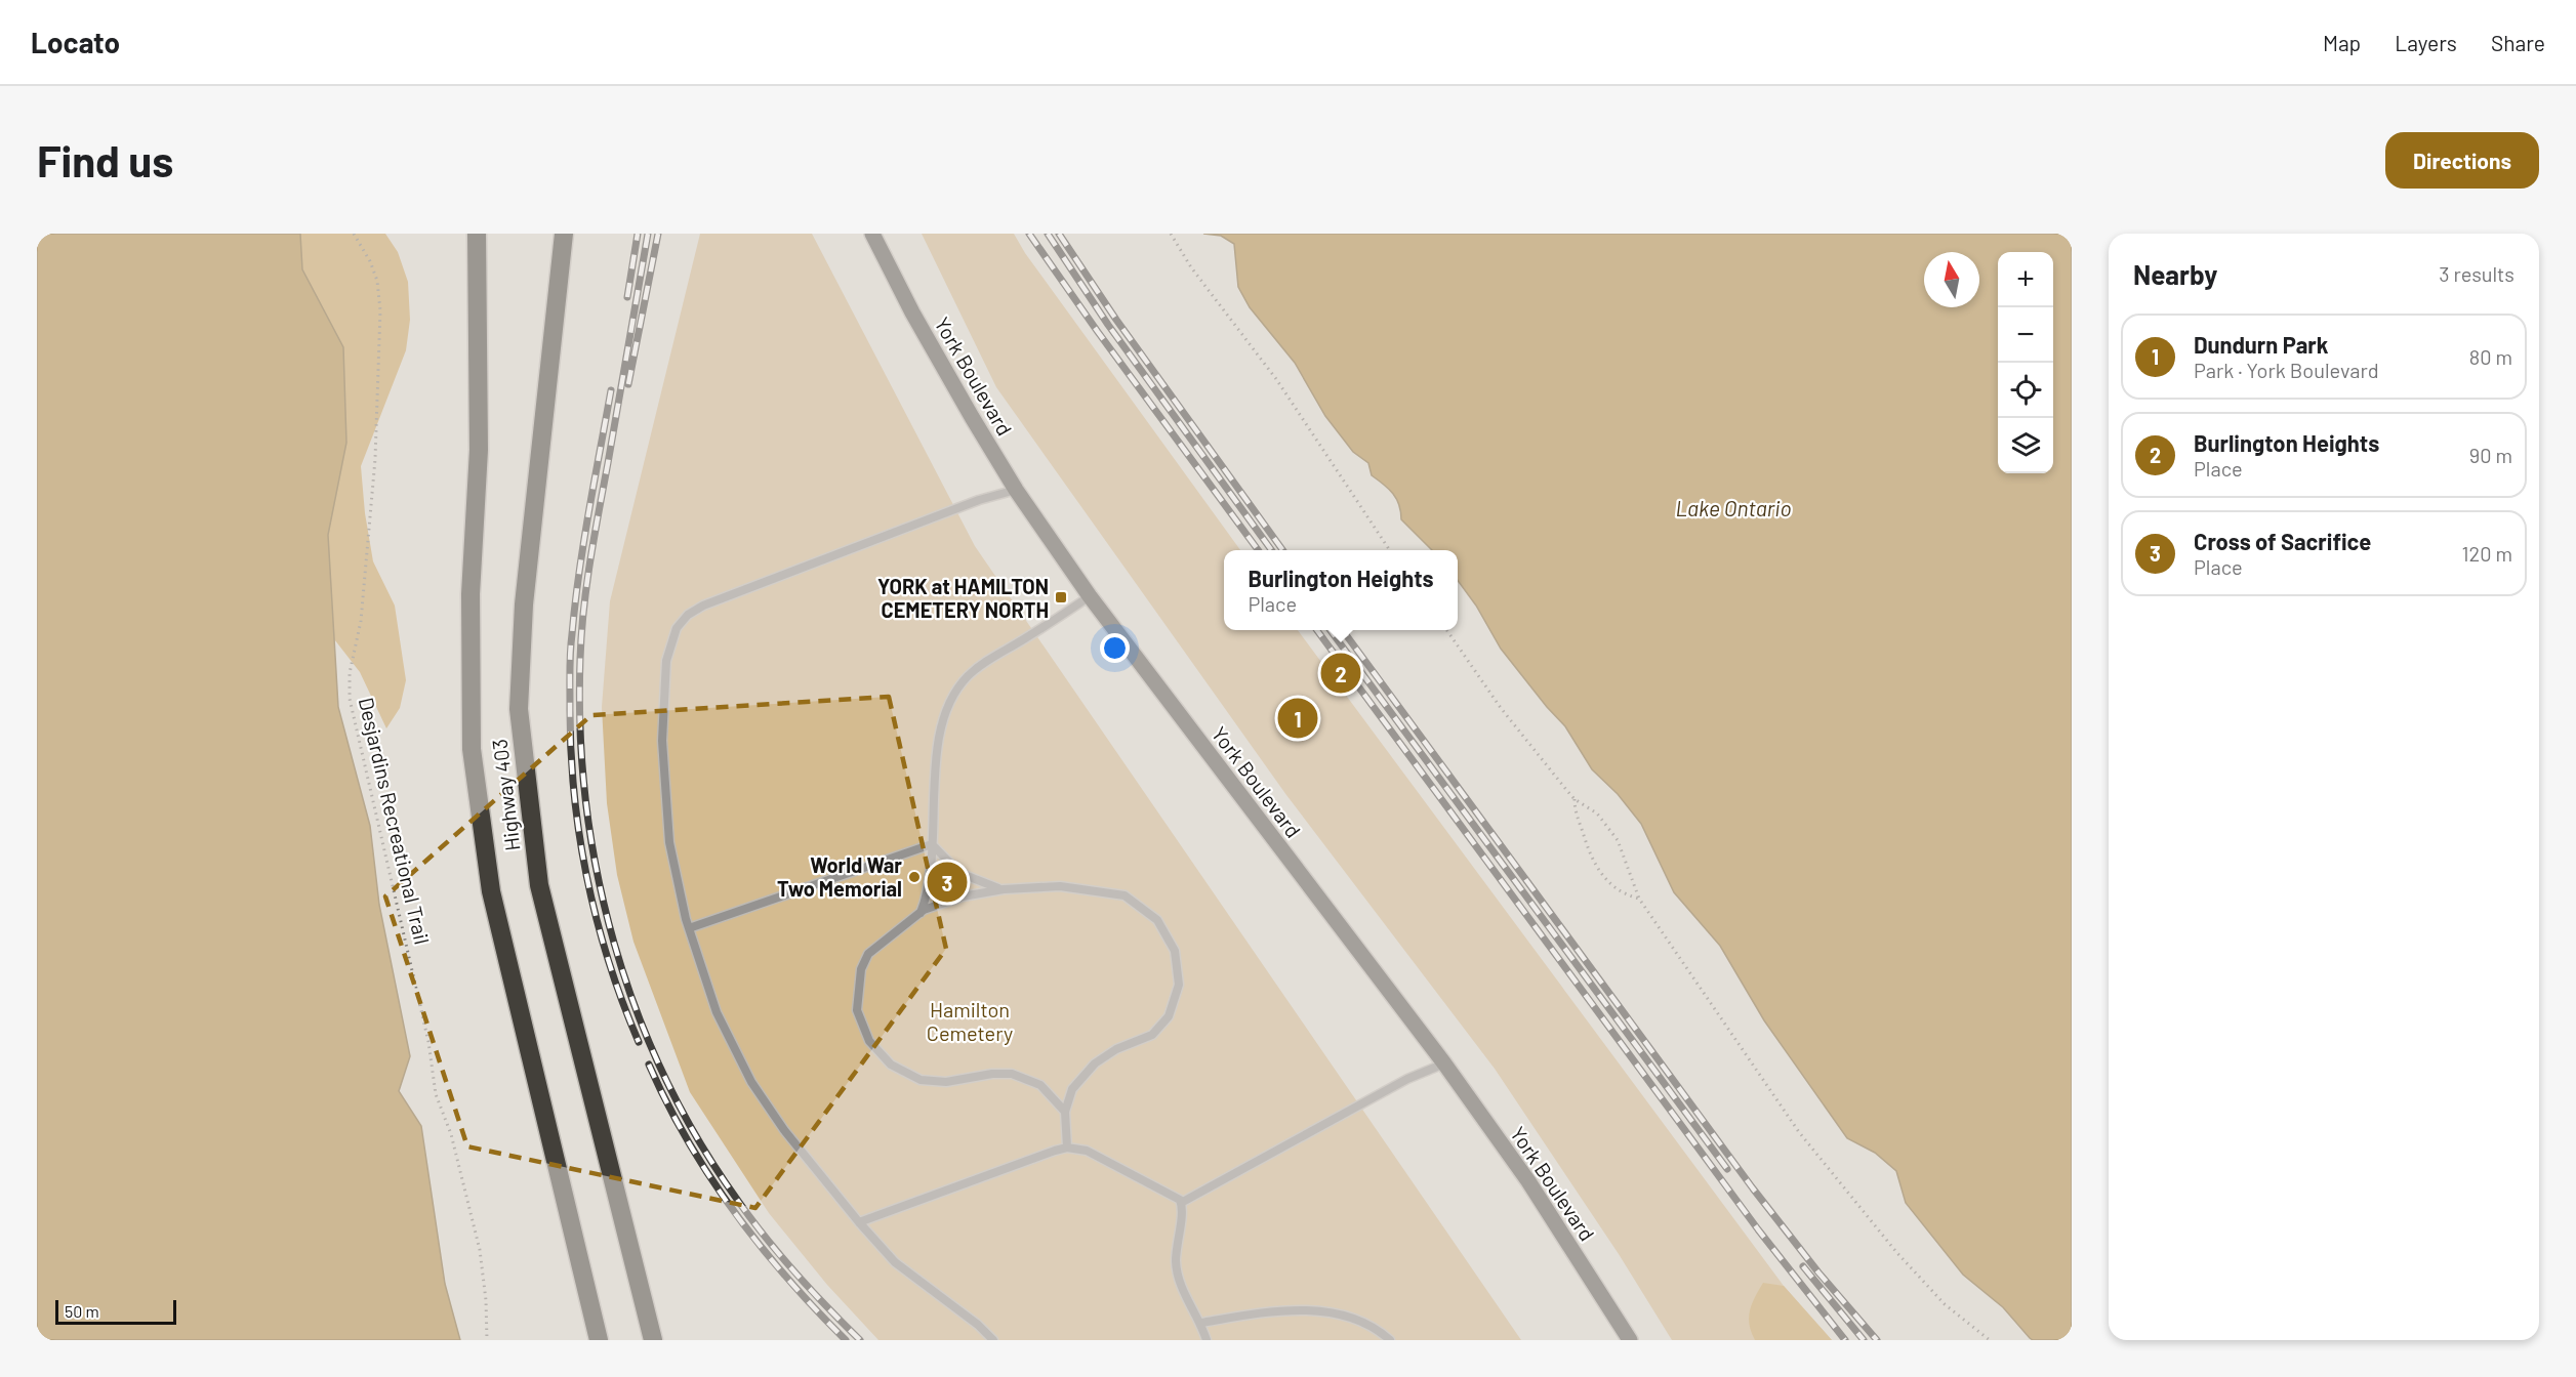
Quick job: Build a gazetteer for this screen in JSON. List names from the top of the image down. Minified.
{"streets":{"highway":["Highway 403"],"main road":["York Boulevard"],"path":["Desjardins Recreational Trail"]},"water":["Lake Ontario"],"parks":["Hamilton Cemetery"],"places":{"transit":["YORK at HAMILTON CEMETERY NORTH"],"other":["World War Two Memorial"]},"scale_bar":"50 m","north":"top","page":{"header":"Locato","nav":["Map","Layers","Share"],"buttons":"Directions","title":"Find us","heading":["Nearby","3 results"],"map_buttons":["+","−"],"list":[{"mark":"1","name":"Dundurn Park","note":"Park · York Boulevard","value":"80 m"},{"mark":"2","name":"Burlington Heights","note":"Place","value":"90 m"},{"mark":"3","name":"Cross of Sacrifice","note":"Place","value":"120 m"}],"popup":["Burlington Heights","Place"],"pins":["2","1","3"],"scale":"50 m"}}
